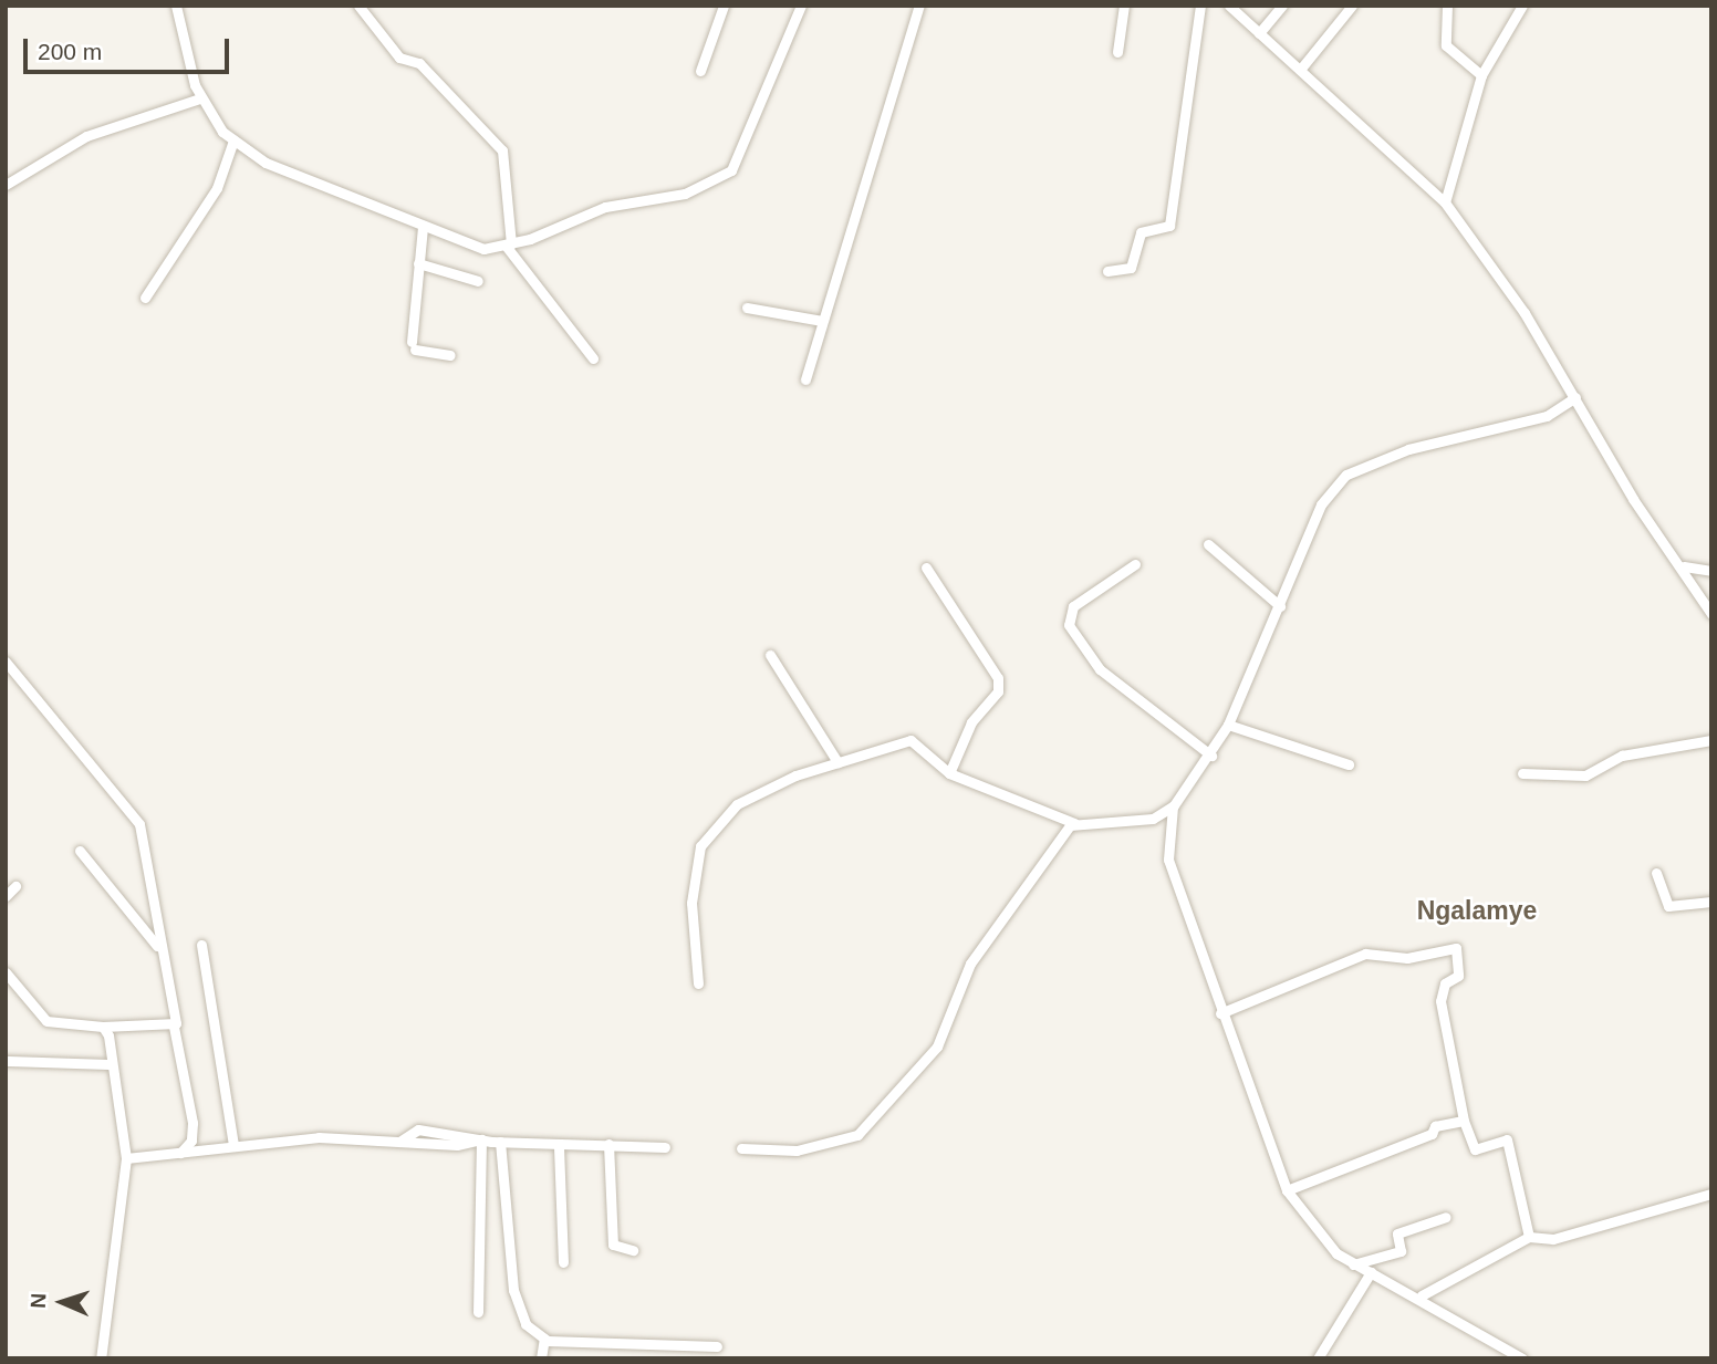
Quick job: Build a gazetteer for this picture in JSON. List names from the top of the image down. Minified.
{"districts":["Ngalamye"],"scale_bar":"200 m","north":"left"}
